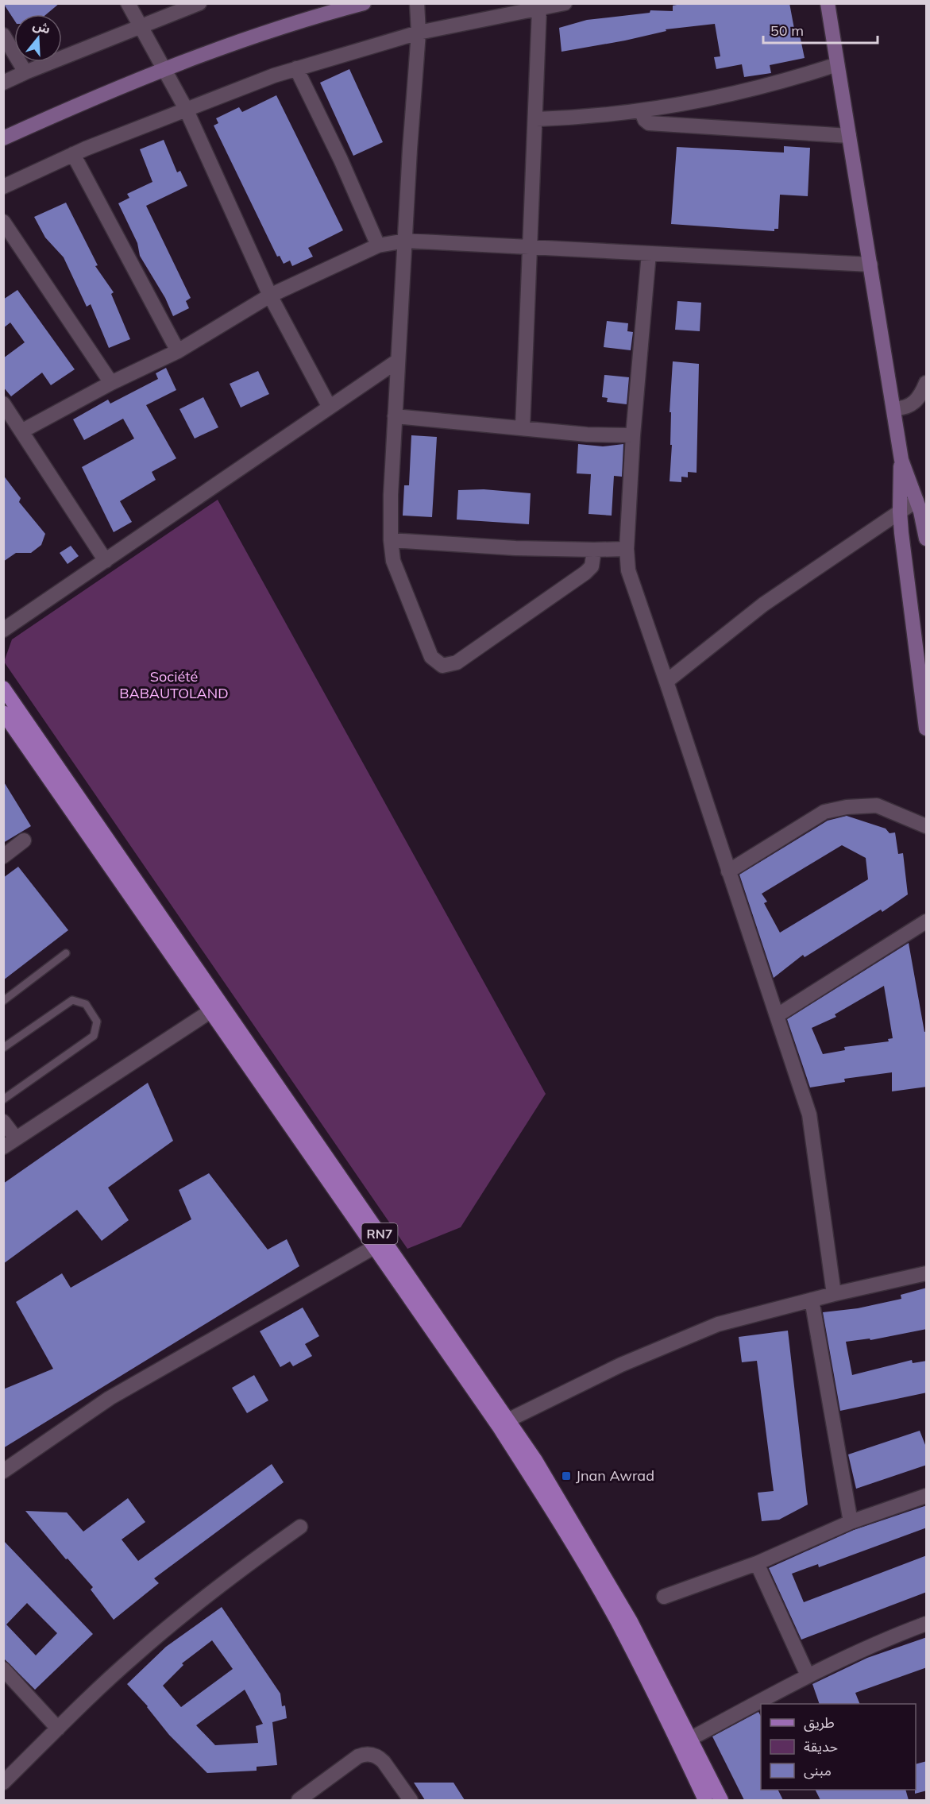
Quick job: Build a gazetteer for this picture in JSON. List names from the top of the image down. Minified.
{"streets":{"main road":["RN7"]},"parks":["Société BABAUTOLAND"],"places":{"transit":["Jnan Awrad"]},"legend":["طريق","حديقة","مبنى"],"scale_bar":"50 m","north":"top"}
